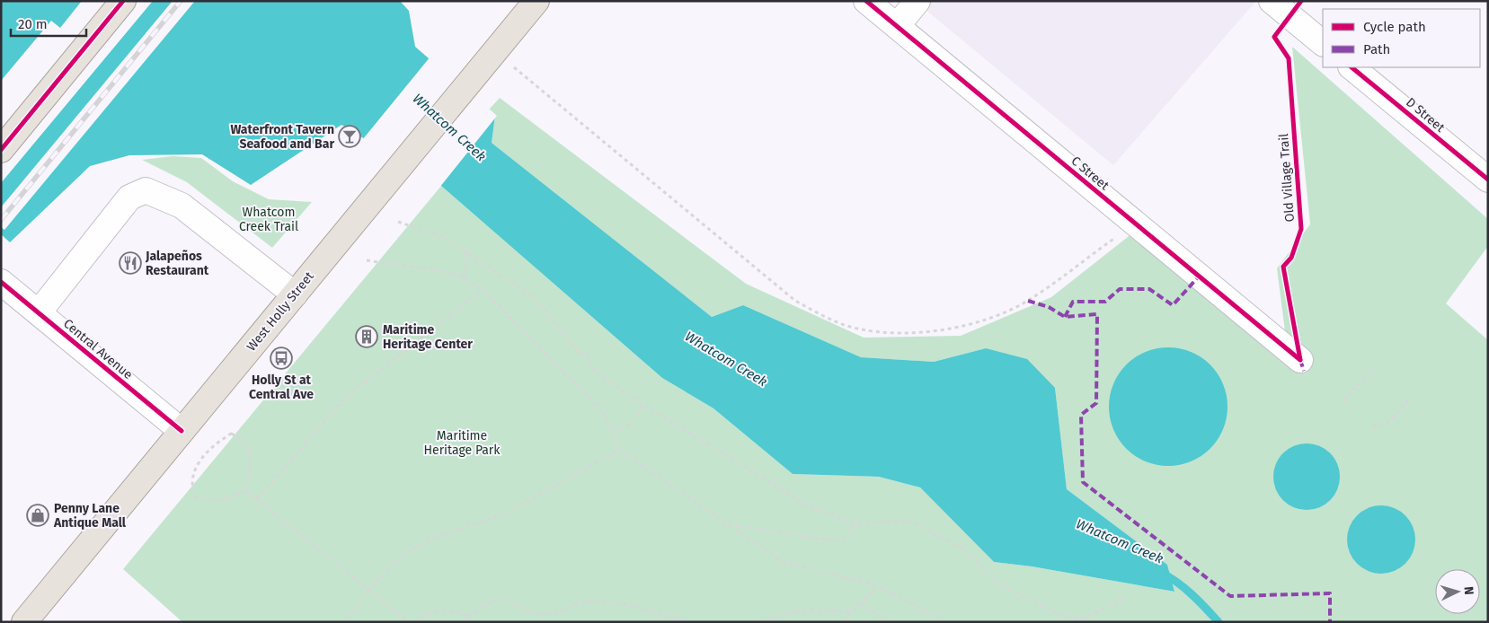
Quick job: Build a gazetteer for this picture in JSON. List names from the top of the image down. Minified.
{"streets":{"main road":["West Holly Street"],"street":["D Street","C Street","Central Avenue"],"cycle path":["Old Village Trail"]},"crossings":[["West Holly Street","Central Avenue"]],"water":["Whatcom Creek"],"parks":["Whatcom Creek Trail","Maritime Heritage Park"],"places":{"bar":["Waterfront Tavern Seafood and Bar"],"restaurant":["Jalapeños Restaurant"],"building":["Maritime Heritage Center"],"bus stop":["Holly St at Central Ave"],"shop":["Penny Lane Antique Mall"]},"legend":["Cycle path","Path"],"scale_bar":"20 m","north":"right"}
